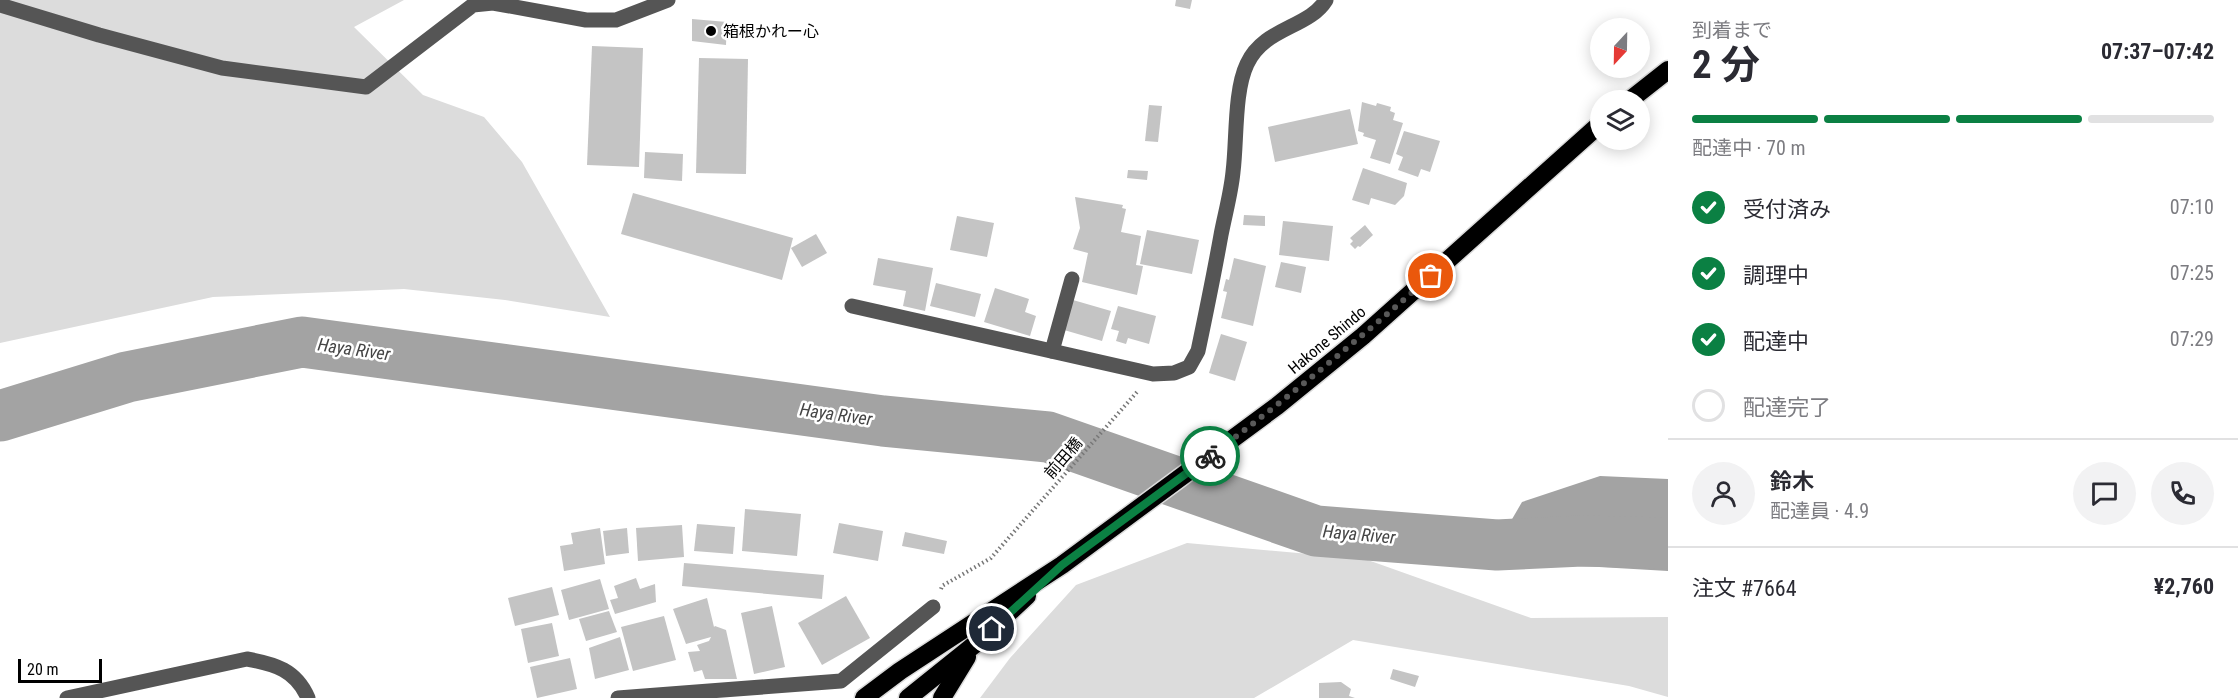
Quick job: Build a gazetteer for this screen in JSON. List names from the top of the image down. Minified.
{"streets":{"highway":["Hakone Shindo"],"path":["前田橋"]},"water":["Haya River"],"places":["箱根かれー心"],"scale_bar":"20 m","north":"bottom","page":{"heading":["2 分","到着まで","07:37–07:42"],"panel":["鈴木","配達員 · 4.9","注文 #7664","¥2,760"],"bar":"配達中 · 70 m","list":[["受付済み","07:10"],["調理中","07:25"],["配達中","07:29"],"配達完了"],"scale":"20 m"}}
